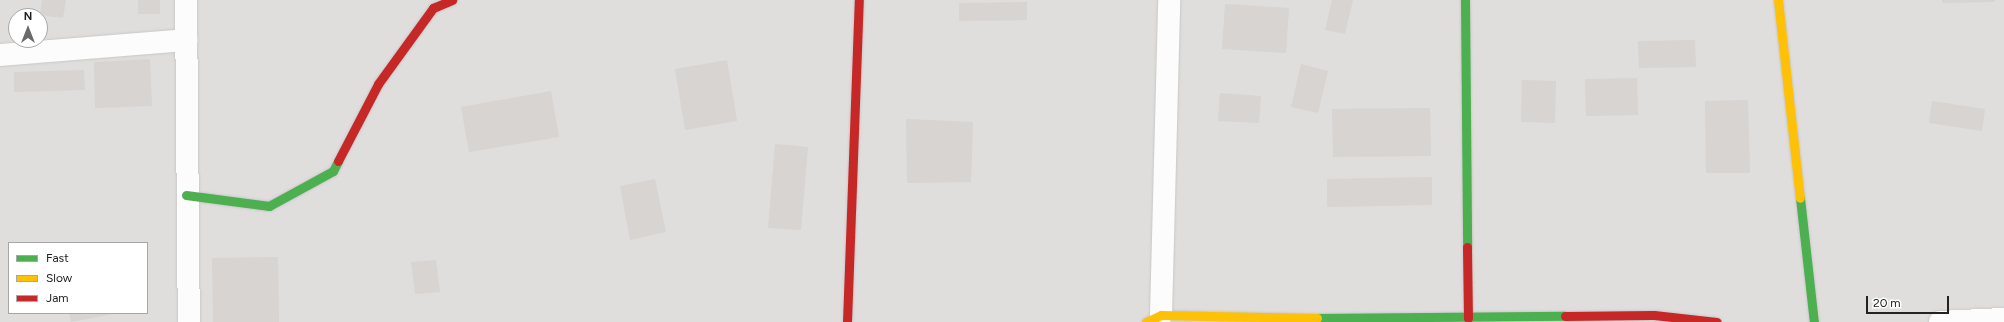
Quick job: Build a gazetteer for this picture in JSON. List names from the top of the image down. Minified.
{"legend":["Fast","Slow","Jam"],"scale_bar":"20 m","north":"top"}
